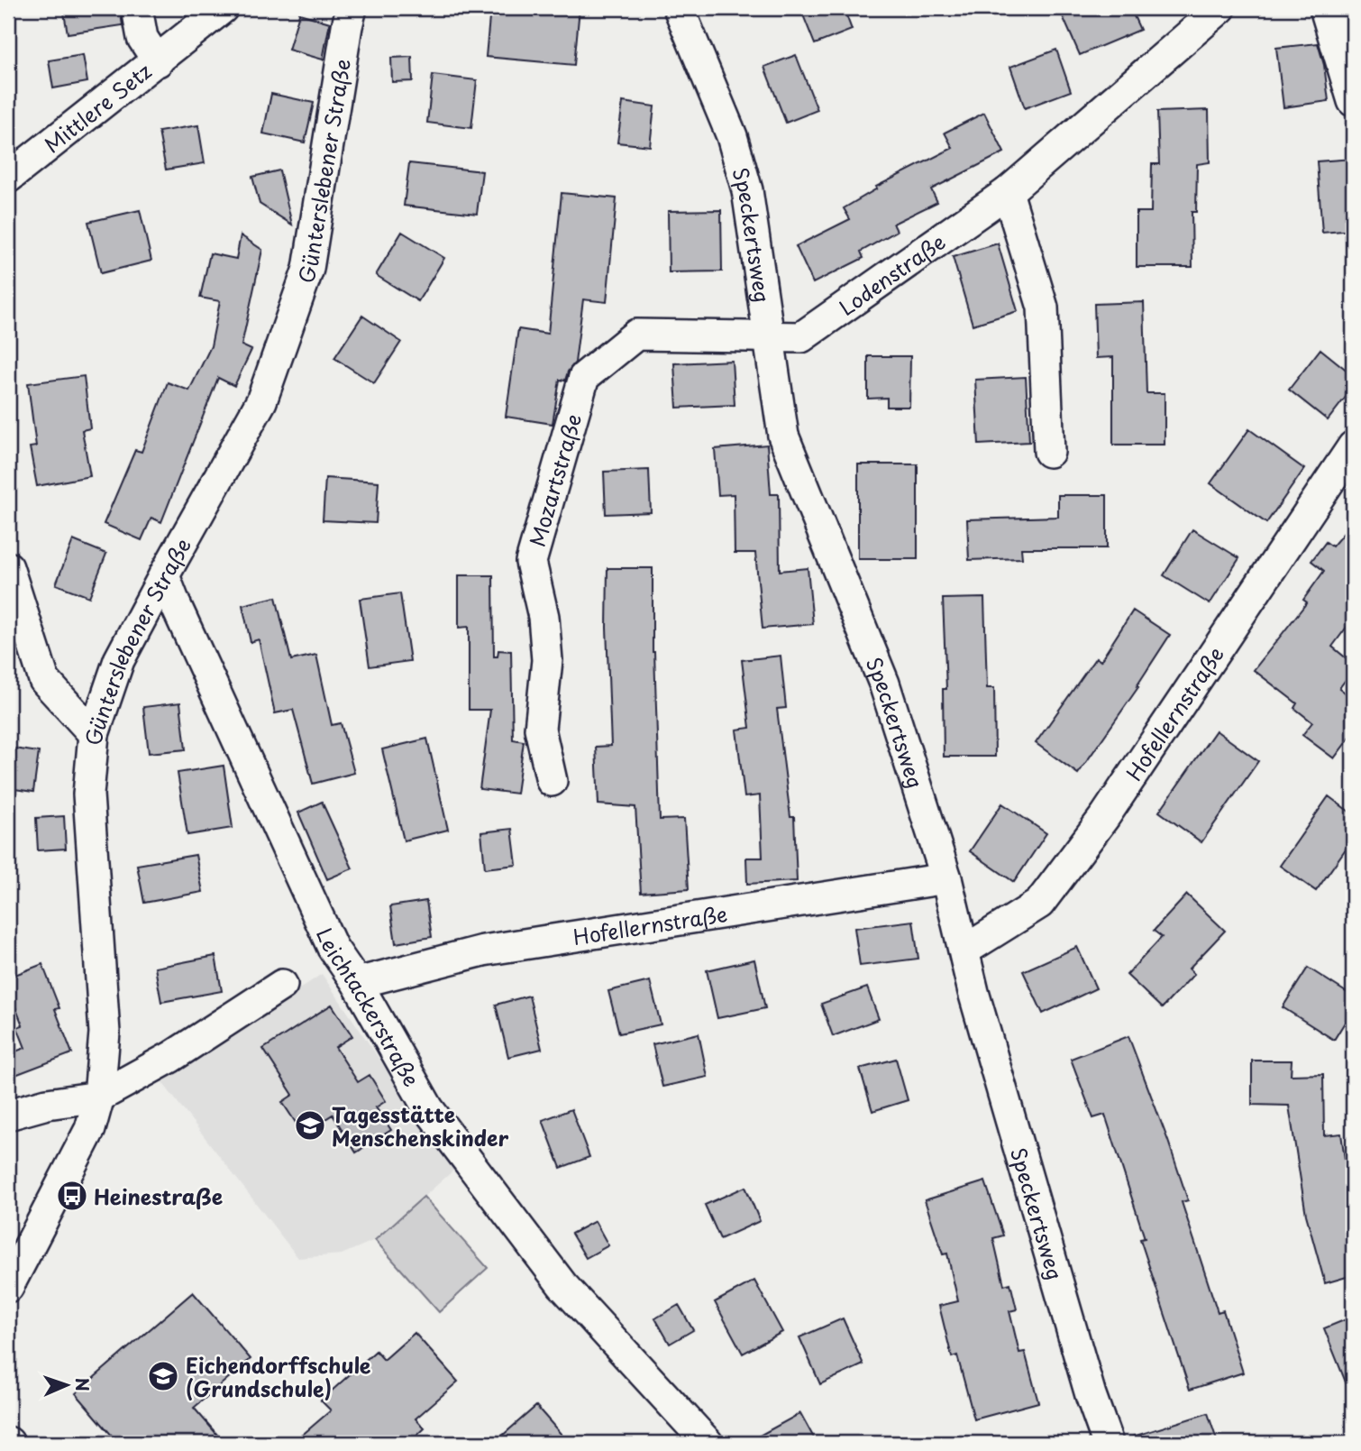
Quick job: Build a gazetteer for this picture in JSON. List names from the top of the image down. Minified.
{"streets":{"street":["Mittlere Setz","Günterslebener Straße","Speckertsweg","Lodenstraße","Mozartstraße","Hofellernstraße","Leichtackerstraße"]},"crossings":[["Günterslebener Straße","Leichtackerstraße"],["Speckertsweg","Lodenstraße"],["Speckertsweg","Mozartstraße"],["Speckertsweg","Hofellernstraße"],["Lodenstraße","Mozartstraße"],["Hofellernstraße","Leichtackerstraße"]],"places":{"school or university":["Tagesstätte Menschenskinder","Eichendorffschule (Grundschule)"],"bus stop":["Heinestraße"]},"north":"right"}
